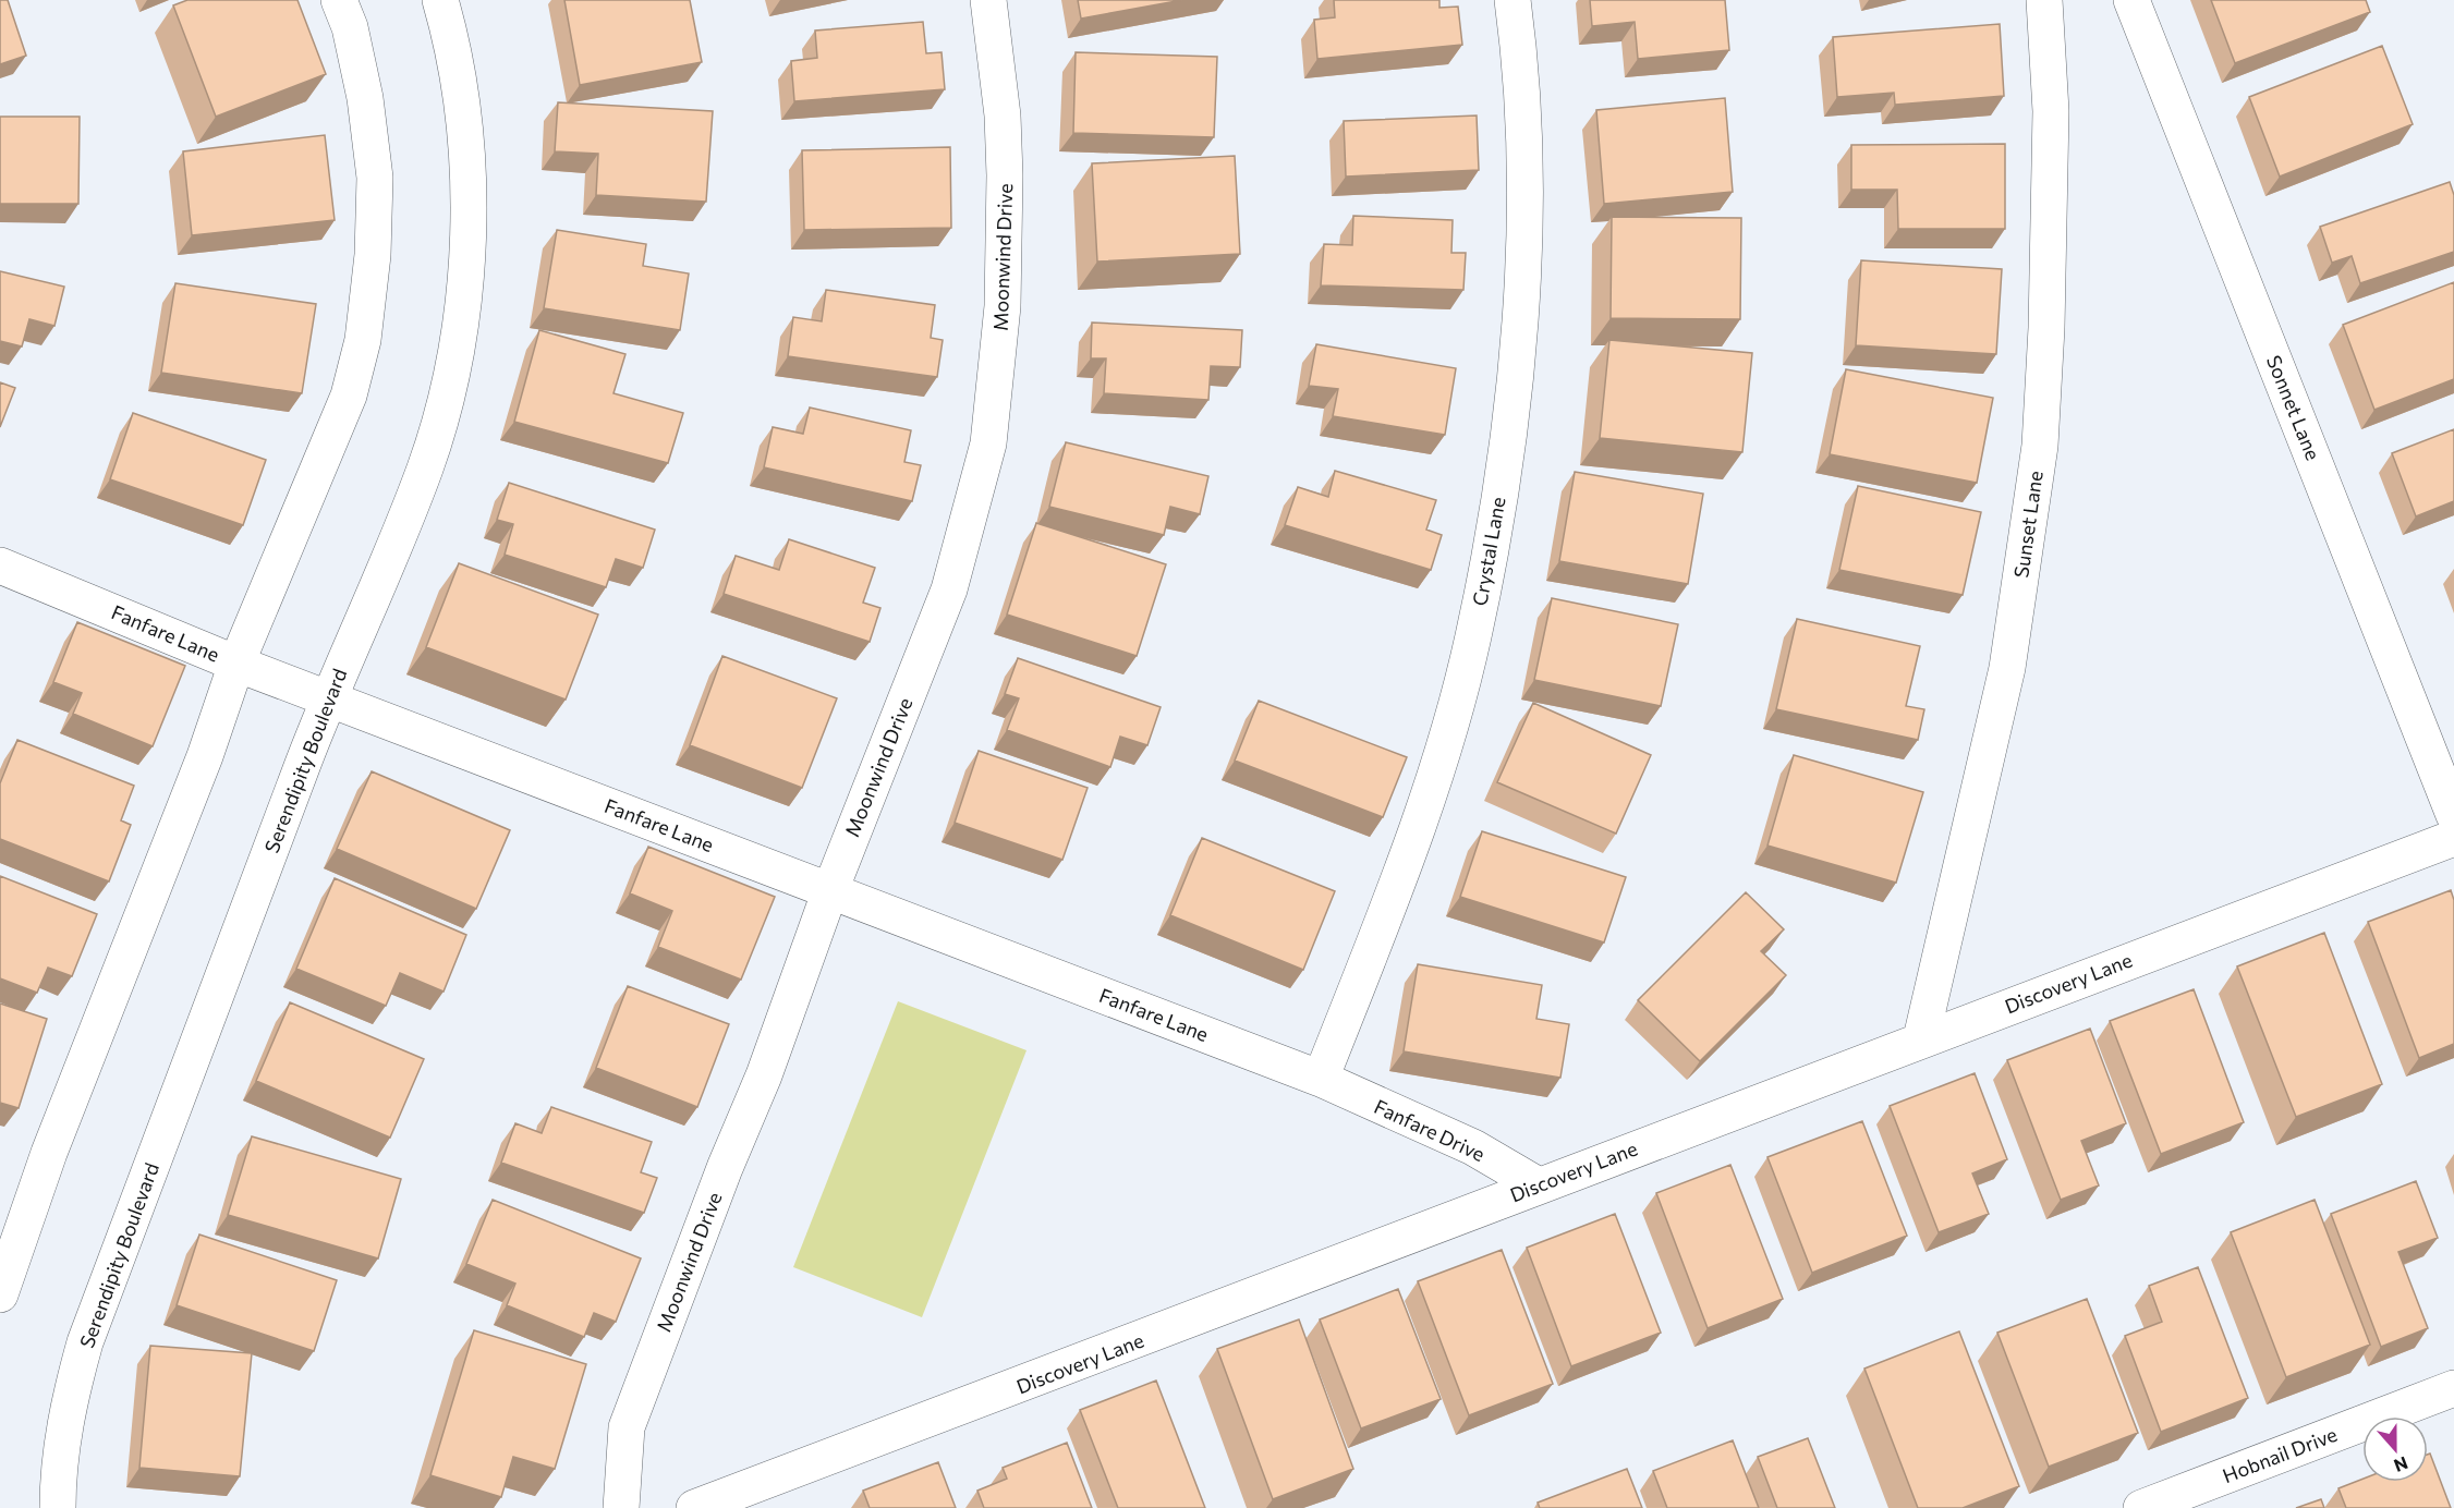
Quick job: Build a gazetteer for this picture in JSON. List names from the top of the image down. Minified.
{"streets":{"street":["Moonwind Drive","Sonnet Lane","Sunset Lane","Crystal Lane","Fanfare Lane","Serendipity Boulevard","Discovery Lane","Fanfare Drive","Hobnail Drive"]},"crossings":[["Moonwind Drive","Fanfare Lane"],["Sunset Lane","Discovery Lane"],["Crystal Lane","Fanfare Lane"],["Crystal Lane","Fanfare Drive"],["Fanfare Lane","Serendipity Boulevard"],["Fanfare Lane","Fanfare Drive"],["Discovery Lane","Fanfare Drive"]],"north":"bottom"}
